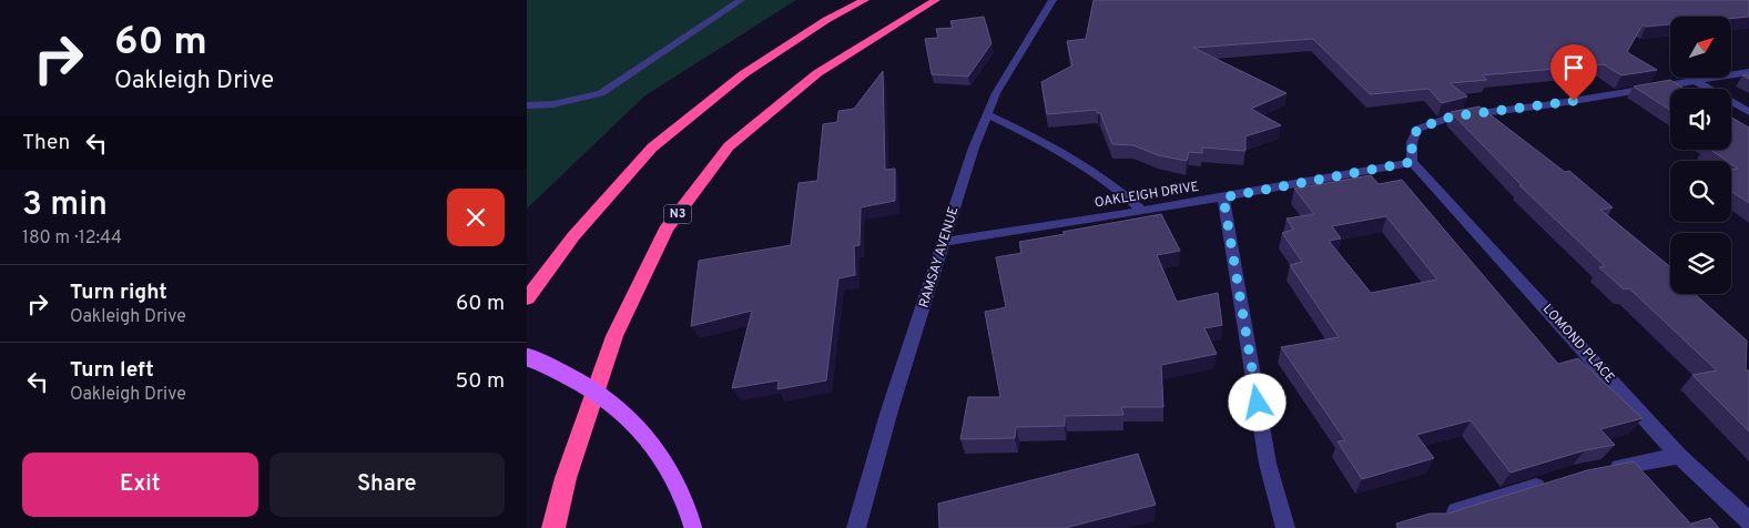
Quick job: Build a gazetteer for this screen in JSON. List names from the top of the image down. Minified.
{"streets":{"highway":["N3"],"street":["OAKLEIGH DRIVE","RAMSAY AVENUE","LOMOND PLACE"]},"crossings":[["OAKLEIGH DRIVE","RAMSAY AVENUE"],["OAKLEIGH DRIVE","LOMOND PLACE"]],"north":"top right","page":{"turn":["60 m","Oakleigh Drive"],"then":"Then","heading":["3 min","180 m · 12:44"],"list":[{"name":"Turn right","note":"Oakleigh Drive","value":"60 m"},{"name":"Turn left","note":"Oakleigh Drive","value":"50 m"}],"buttons":["Exit","Share"]}}
